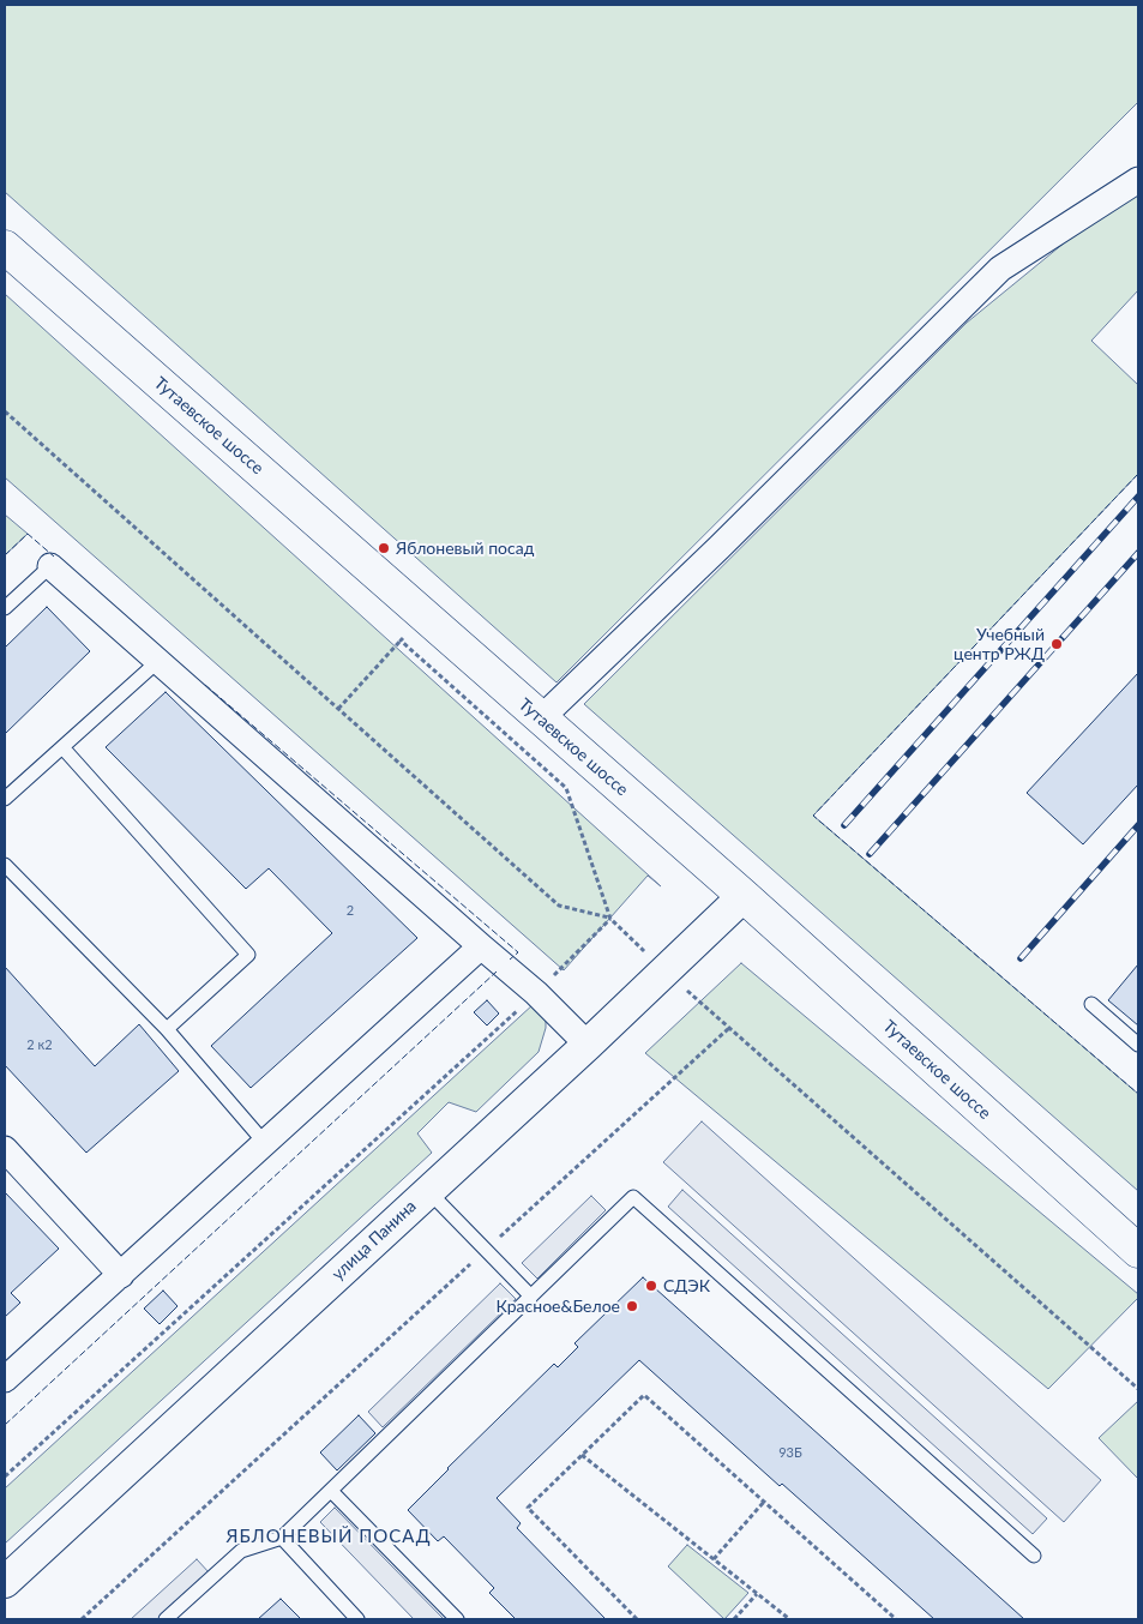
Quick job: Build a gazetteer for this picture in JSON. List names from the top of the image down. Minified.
{"streets":{"main road":["Тутаевское шоссе"],"street":["улица Панина"]},"crossings":[["Тутаевское шоссе","улица Панина"]],"districts":["ЯБЛОНЕВЫЙ ПОСАД"],"places":["Яблоневый посад","Учебный центр РЖД","СДЭК","Красное&Белое"],"house_numbers":["2","2 к2","93Б"]}
